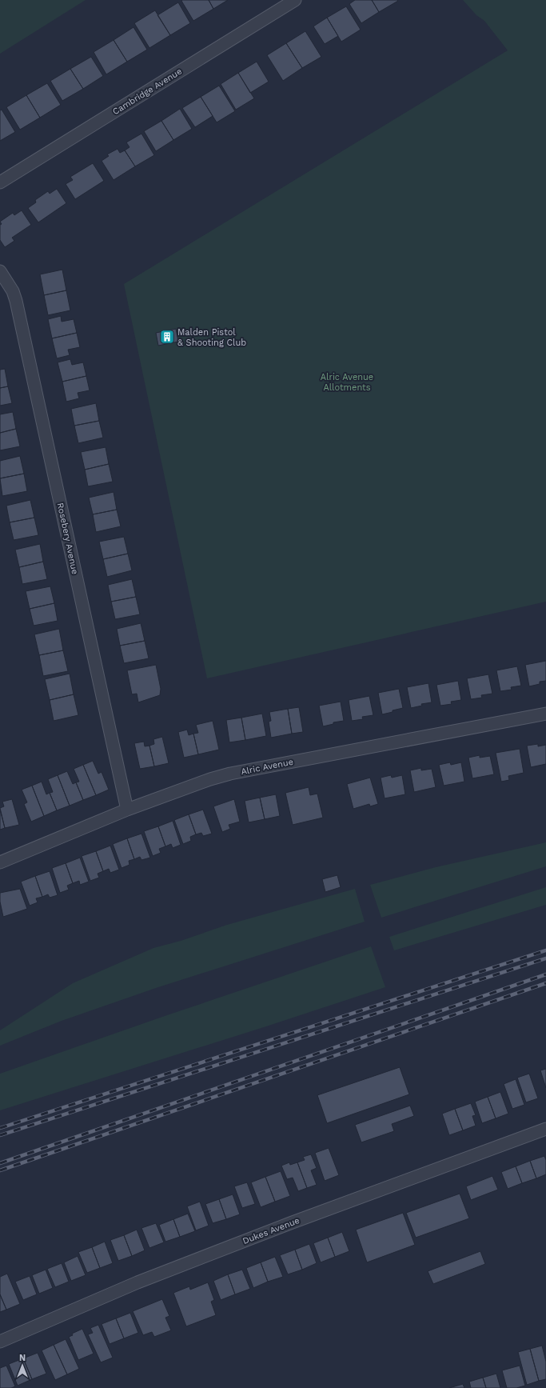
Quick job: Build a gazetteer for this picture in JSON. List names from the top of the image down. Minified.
{"streets":{"street":["Cambridge Avenue","Rosebery Avenue","Alric Avenue","Dukes Avenue"]},"crossings":[["Rosebery Avenue","Alric Avenue"]],"parks":["Alric Avenue Allotments"],"places":{"building":["Malden Pistol & Shooting Club"]},"north":"top"}
